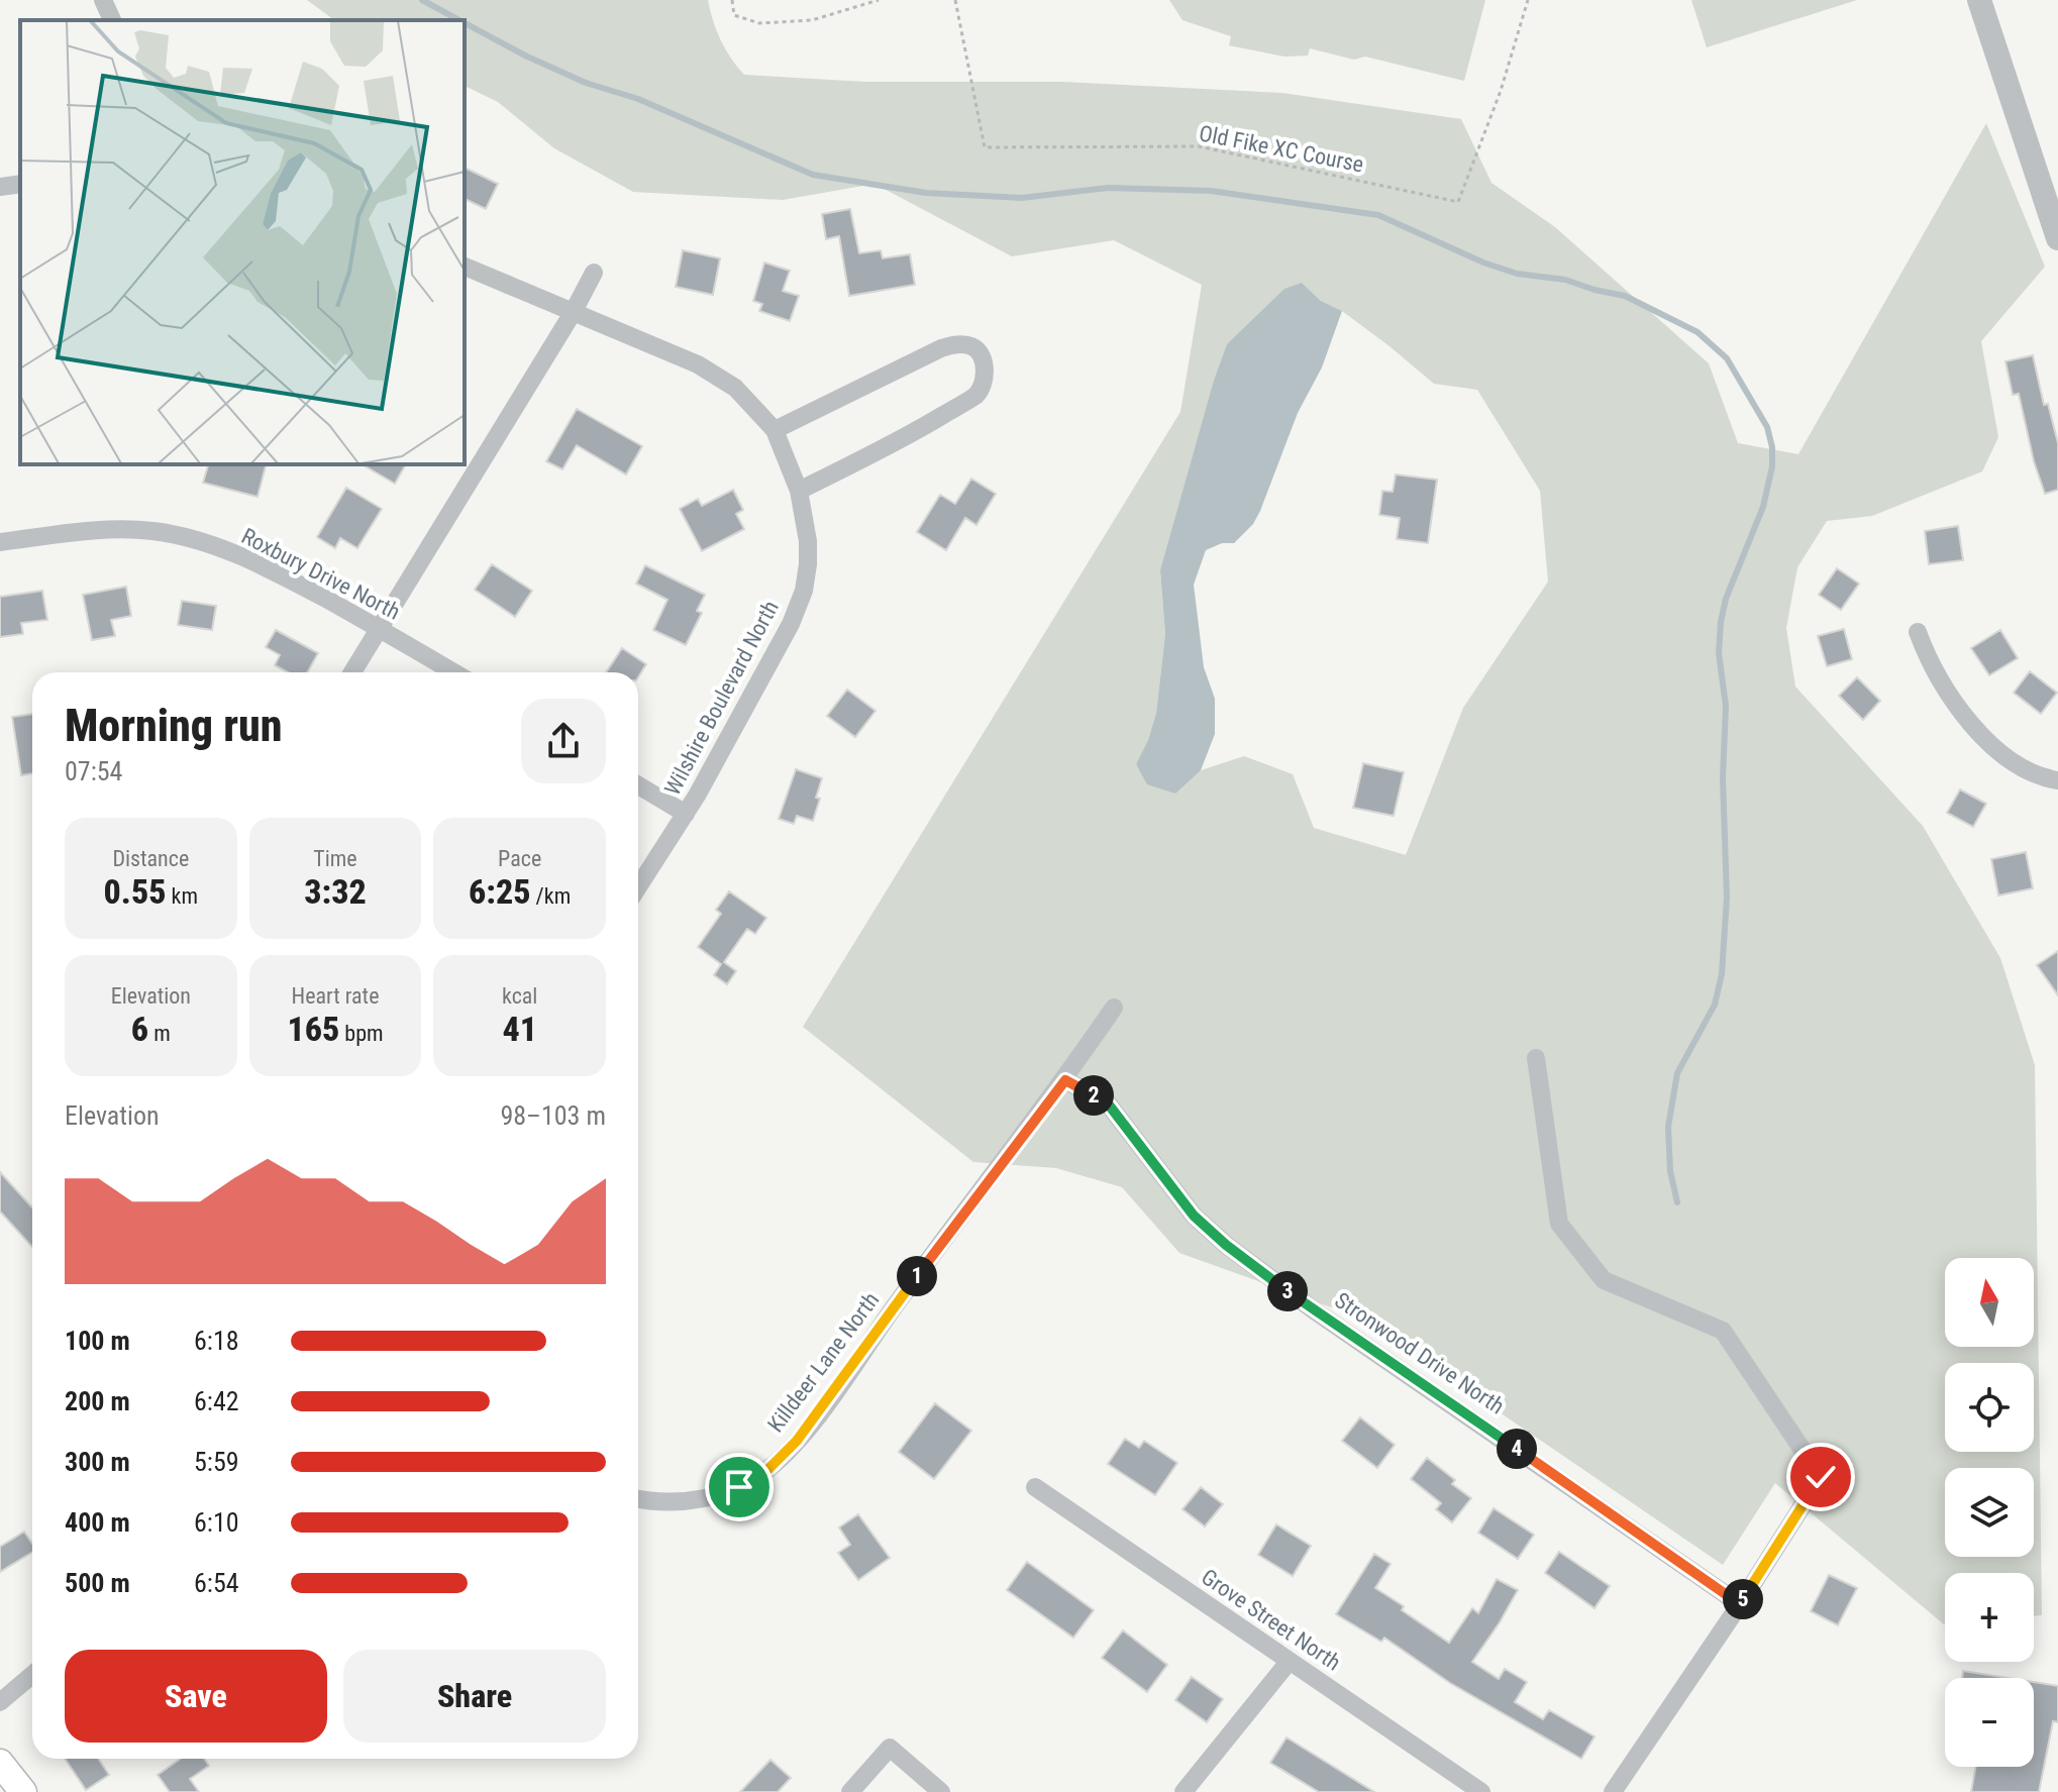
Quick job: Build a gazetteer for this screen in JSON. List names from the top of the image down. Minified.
{"streets":{"street":["Roxbury Drive North","Wilshire Boulevard North","Stronwood Drive North","Killdeer Lane North","Grove Street North"],"path":["Old Fike XC Course"]},"crossings":[["Stronwood Drive North","Killdeer Lane North"]],"north":"top","page":{"heading":["Morning run","07:54"],"stats":[["Distance","0.55 km"],["Time","3:32"],["Pace","6:25 /km"],["Elevation","6 m"],["Heart rate","165 bpm"],["kcal","41"]],"pins":["2","1","3","4","5"],"chart":["Elevation","98–103 m"],"map_buttons":["+","−"],"list":[{"name":"100 m","note":"6:18"},{"name":"200 m","note":"6:42"},{"name":"300 m","note":"5:59"},{"name":"400 m","note":"6:10"},{"name":"500 m","note":"6:54"}],"buttons":["Save","Share"]}}
